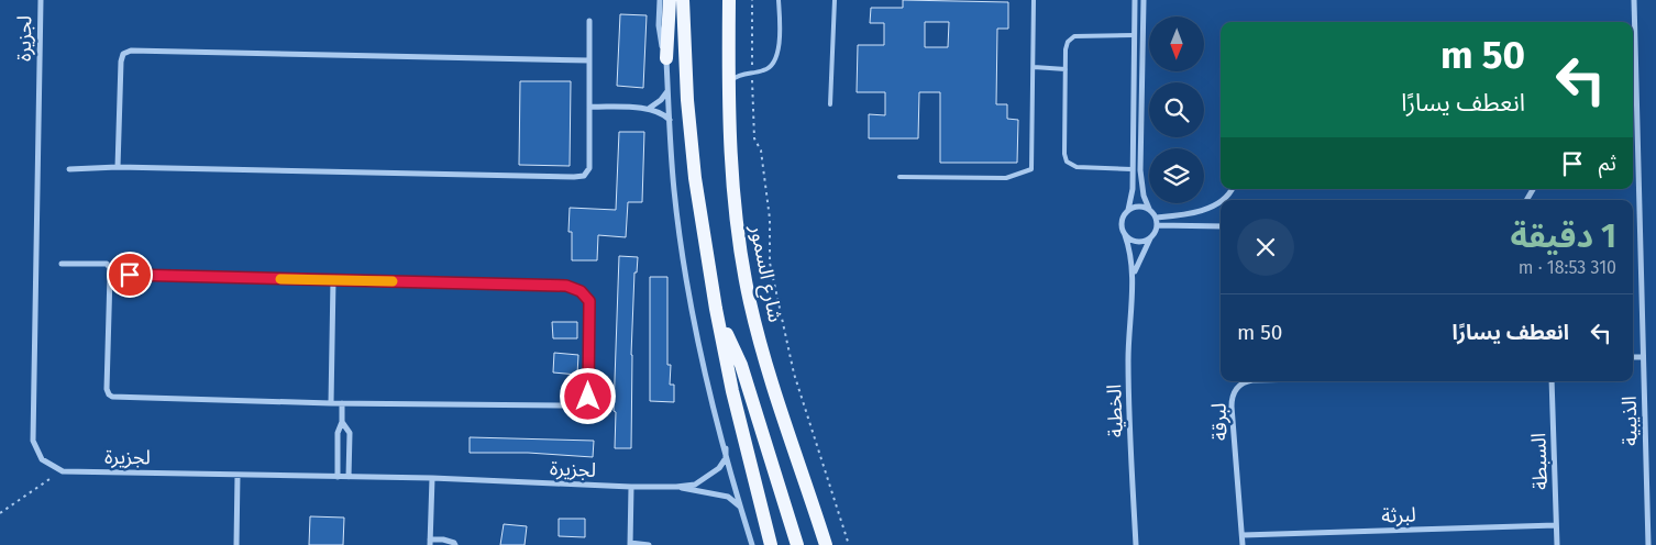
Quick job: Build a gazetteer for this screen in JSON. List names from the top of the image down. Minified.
{"streets":{"main road":["شارع السمور"],"street":["لجزيرة","الخطية","الذيبية","لبرقة","السبطة","لبرثة"]},"crossings":[["لبرقة","لبرثة"],["السبطة","لبرثة"]],"north":"bottom","page":{"turn":["50 m","انعطف يسارًا"],"then":"ثم","heading":["1 دقيقة","310 m · 18:53"],"list":[{"name":"انعطف يسارًا","value":"50 m"}]}}
